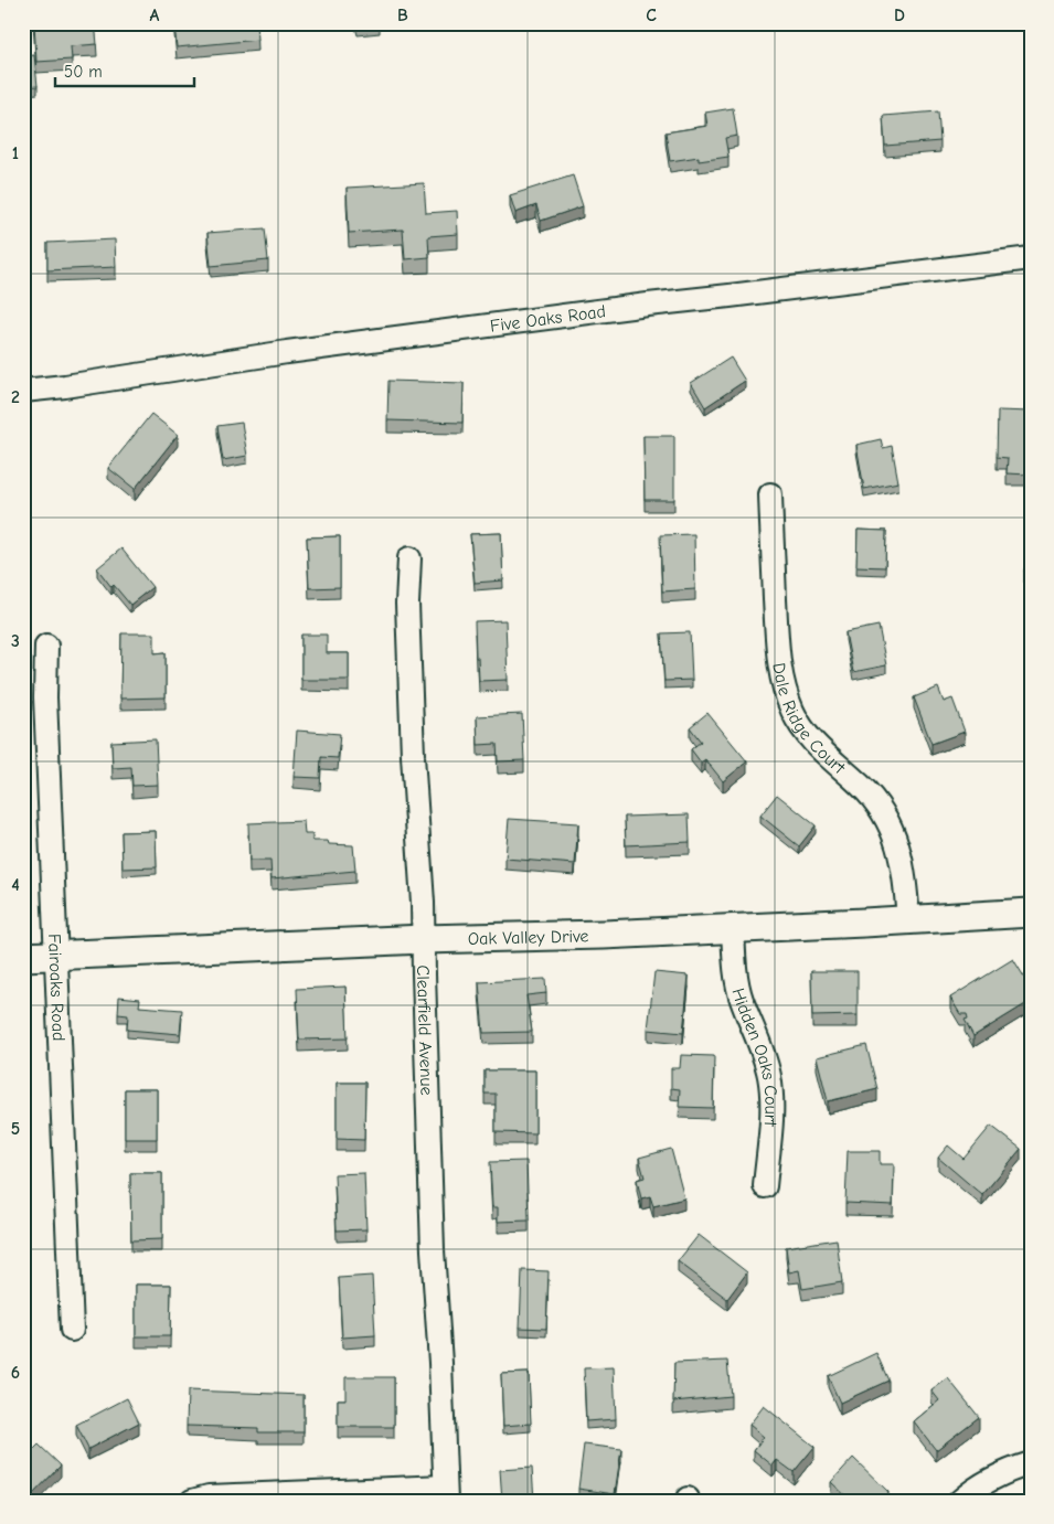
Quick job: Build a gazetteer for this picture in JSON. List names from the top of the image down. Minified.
{"streets":{"street":["Five Oaks Road","Dale Ridge Court","Oak Valley Drive","Fairoaks Road","Clearfield Avenue","Hidden Oaks Court"]},"crossings":[["Dale Ridge Court","Oak Valley Drive"],["Oak Valley Drive","Fairoaks Road"],["Oak Valley Drive","Clearfield Avenue"],["Oak Valley Drive","Hidden Oaks Court"]],"scale_bar":"50 m","grid":{"columns":["A","B","C","D"],"rows":["1","2","3","4","5","6"]}}
